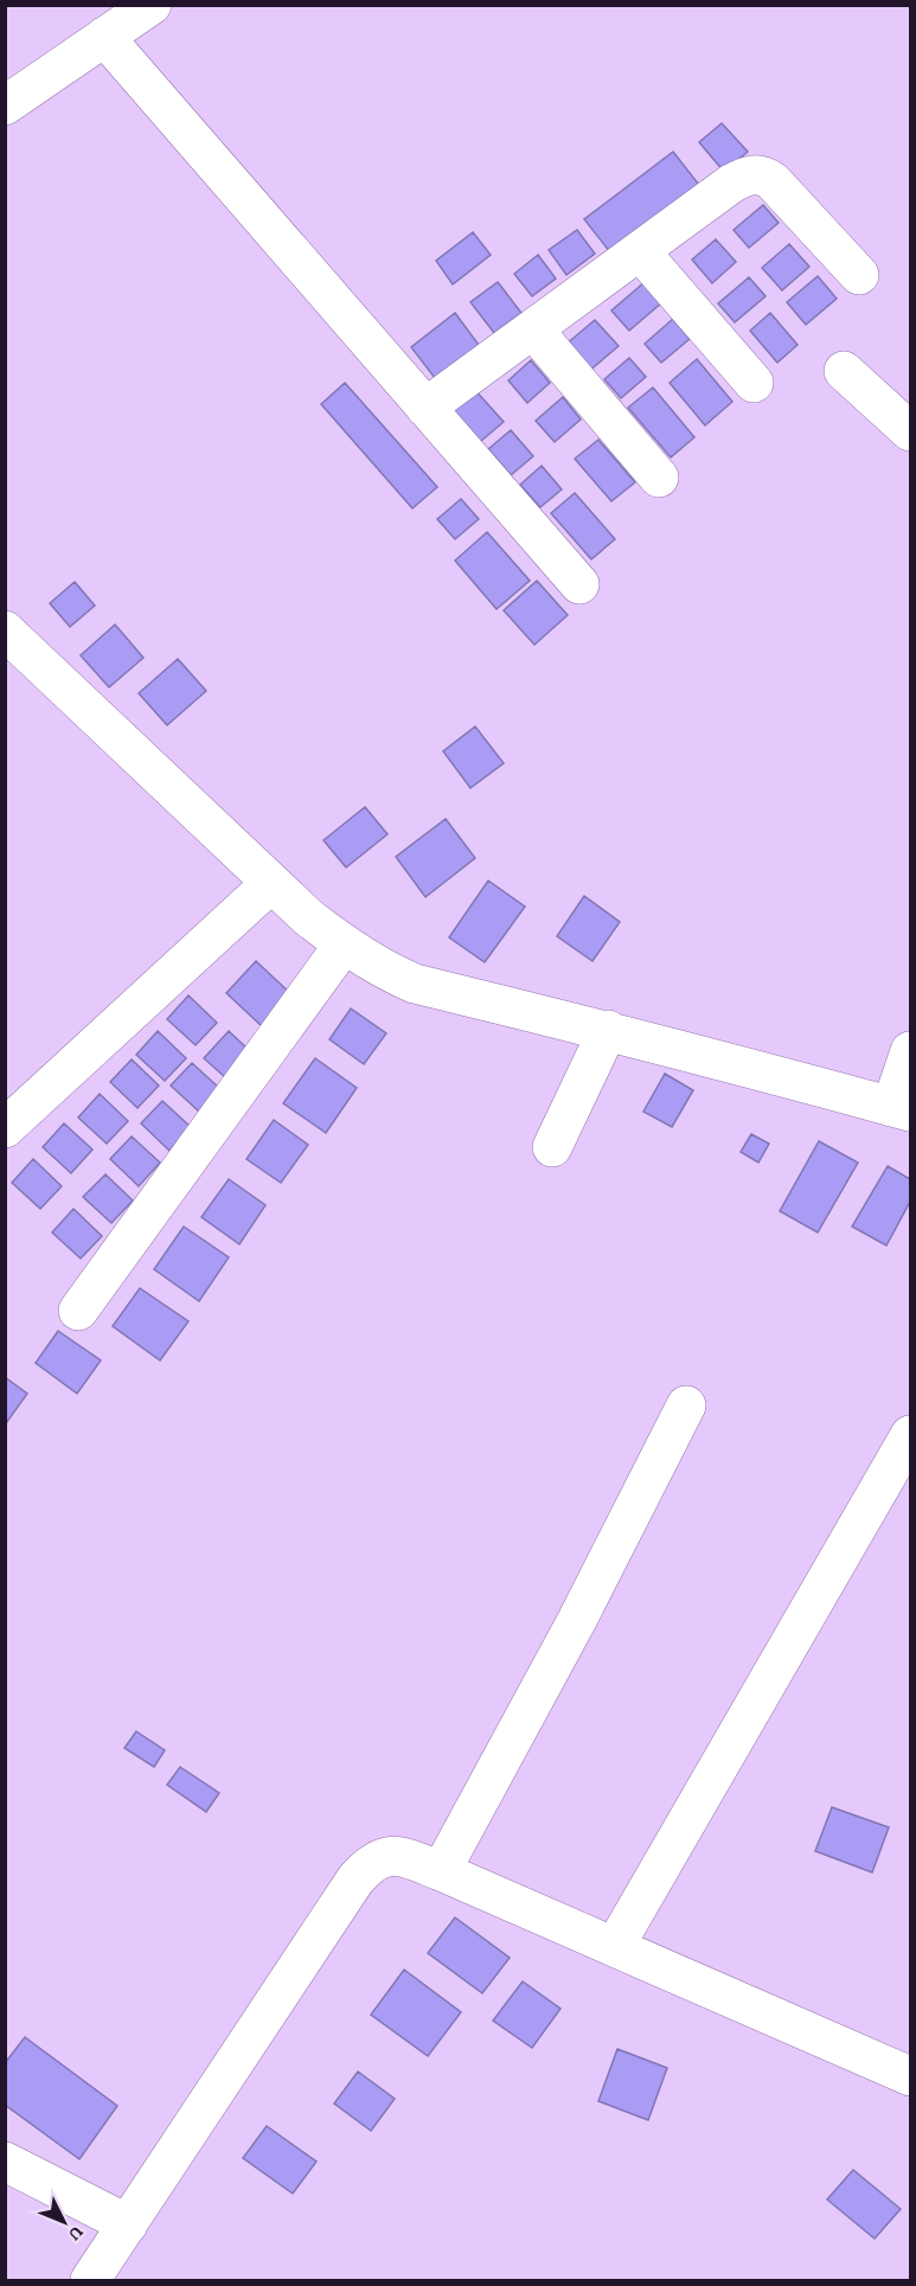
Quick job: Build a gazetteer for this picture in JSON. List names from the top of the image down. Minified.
{"north":"bottom right"}
